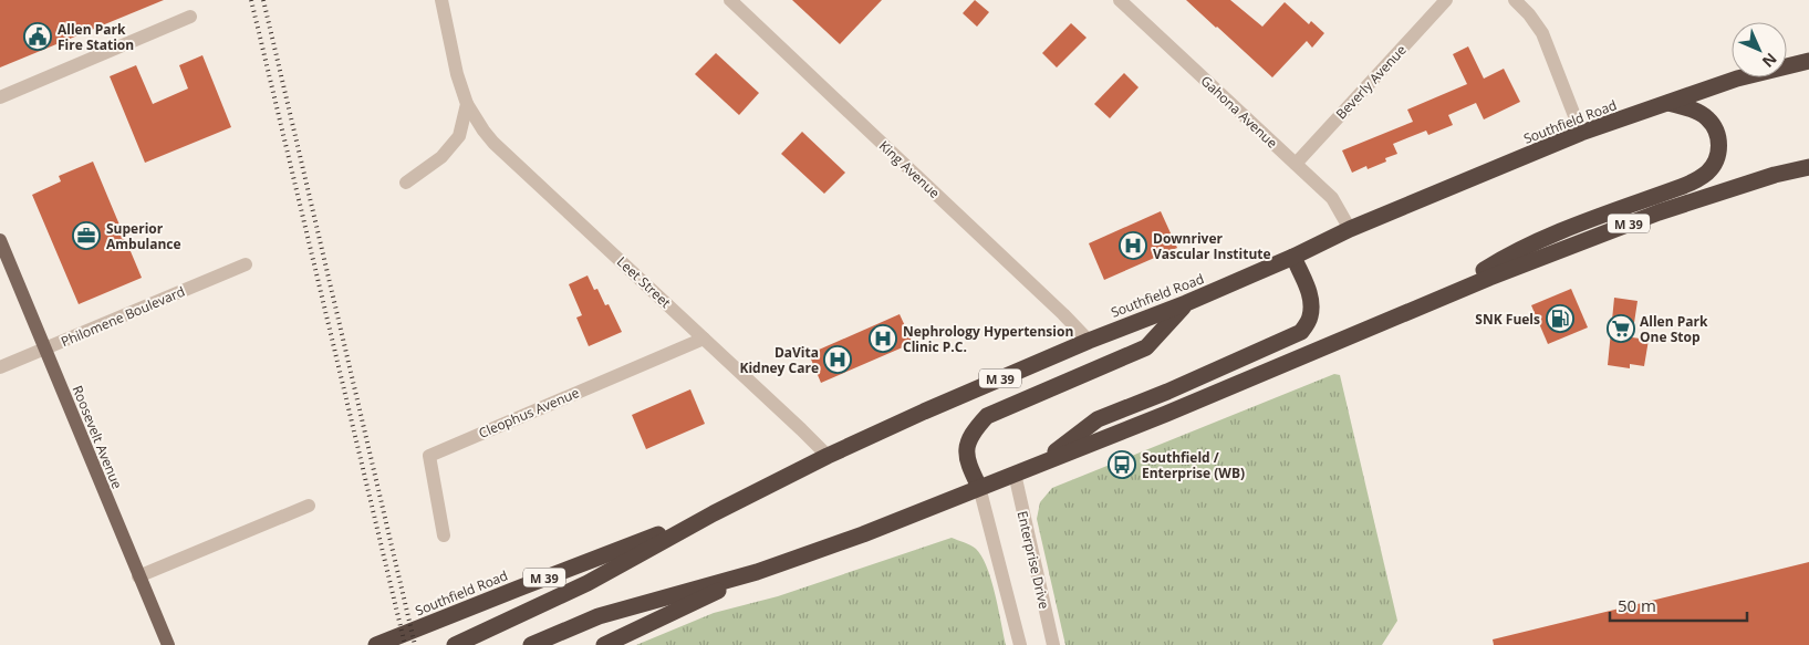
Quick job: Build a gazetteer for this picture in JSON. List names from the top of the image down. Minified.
{"streets":{"highway":["Southfield Road","M 39"],"main road":["Roosevelt Avenue"],"street":["Beverly Avenue","Gahona Avenue","King Avenue","Leet Street","Philomene Boulevard","Cleophus Avenue","Enterprise Drive"]},"crossings":[["Beverly Avenue","Gahona Avenue"],["Gahona Avenue","Southfield Road"],["Southfield Road","King Avenue"],["Southfield Road","Leet Street"],["M 39","Enterprise Drive"],["Leet Street","Cleophus Avenue"],["Philomene Boulevard","Roosevelt Avenue"]],"places":{"public building":["Allen Park Fire Station"],"office":["Superior Ambulance"],"hospital":["Downriver Vascular Institute","Nephrology Hypertension Clinic P.C.","DaVita Kidney Care"],"fuel station":["SNK Fuels"],"supermarket":["Allen Park One Stop"],"bus stop":["Southfield / Enterprise (WB)"]},"scale_bar":"50 m","north":"bottom right"}
